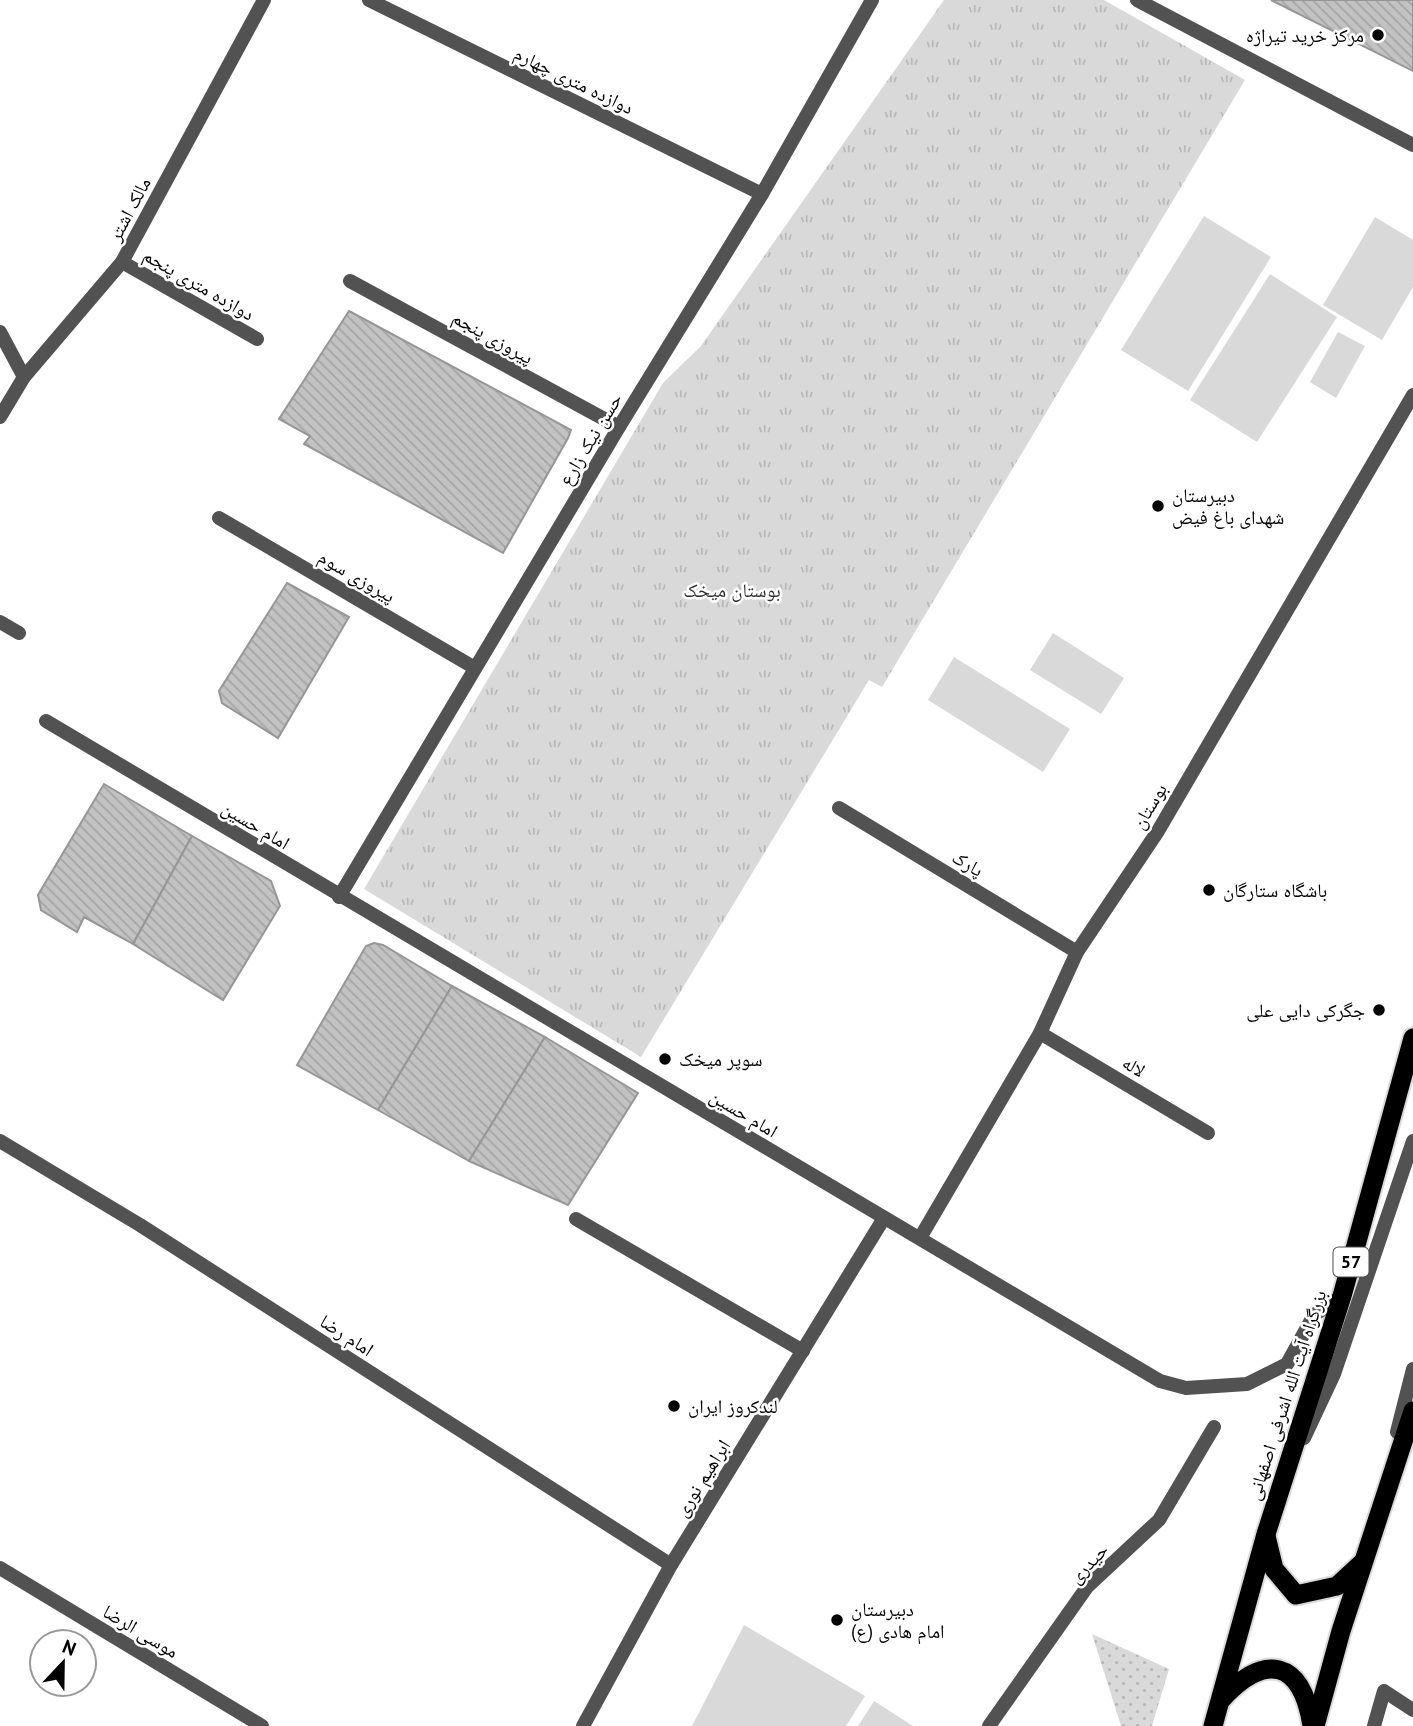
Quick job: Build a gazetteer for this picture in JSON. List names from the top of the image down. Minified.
{"streets":{"highway":["57","بزرگراه آیت الله اشرفی اصفهانی"],"street":["دوازده متری چهارم","مالک اشتر","دوازده متری پنجم","پیروزی پنجم","حسن نیک زارع","پیروزی سوم","بوستان","امام حسین","پارک","لاله","امام رضا","ابراهیم نوری","حیدری","موسی الرضا"]},"crossings":[["دوازده متری چهارم","حسن نیک زارع"],["مالک اشتر","دوازده متری پنجم"],["پیروزی پنجم","حسن نیک زارع"],["حسن نیک زارع","پیروزی سوم"],["حسن نیک زارع","امام حسین"],["بوستان","امام حسین"],["بوستان","پارک"],["بوستان","لاله"],["امام حسین","بزرگراه آیت الله اشرفی اصفهانی"],["امام حسین","ابراهیم نوری"],["امام رضا","ابراهیم نوری"]],"parks":["بوستان میخک"],"places":["مرکز خرید تیراژه","دبیرستان شهدای باغ فیض","باشگاه ستارگان","جگرکی دایی علی","سوپر میخک","لندکروز ایران","دبیرستان امام هادی (ع)"],"north":"top"}
